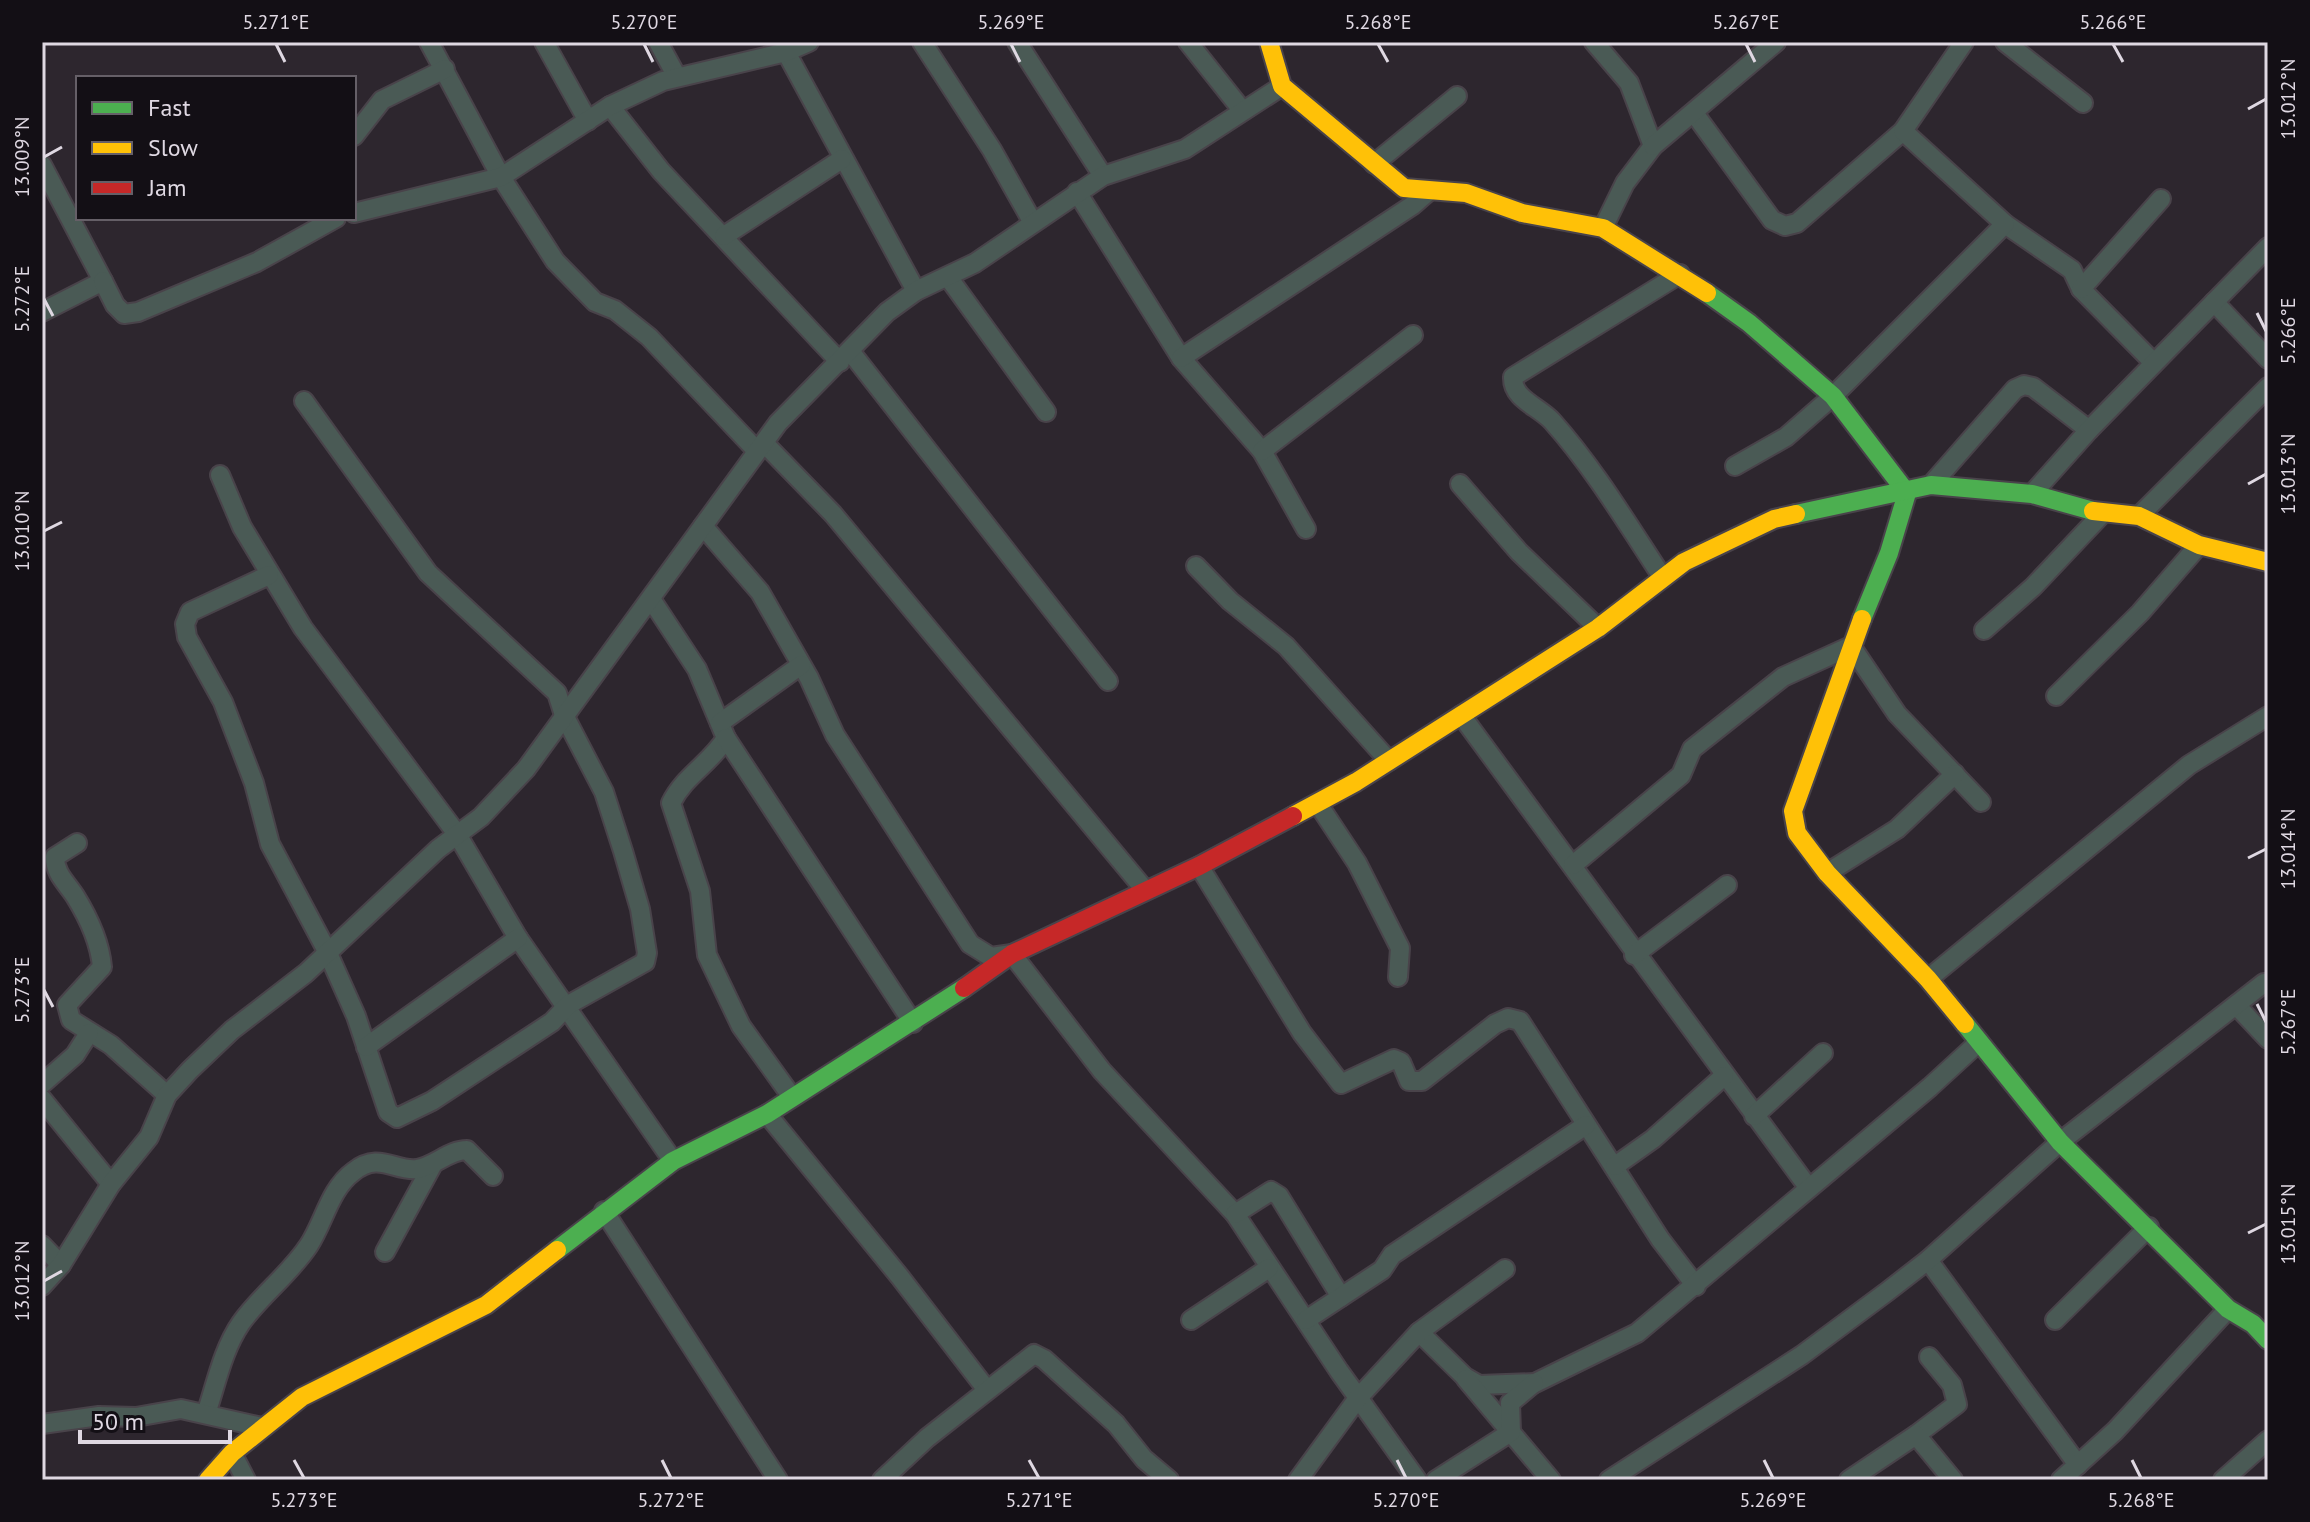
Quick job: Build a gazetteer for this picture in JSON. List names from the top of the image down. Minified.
{"legend":["Fast","Slow","Jam"],"scale_bar":"50 m","coordinates":["5.271°E","5.270°E","5.269°E","5.268°E","5.267°E","5.266°E","13.012°N","13.009°N","5.272°E","13.013°N","13.010°N","13.014°N","5.273°E","13.015°N"]}
